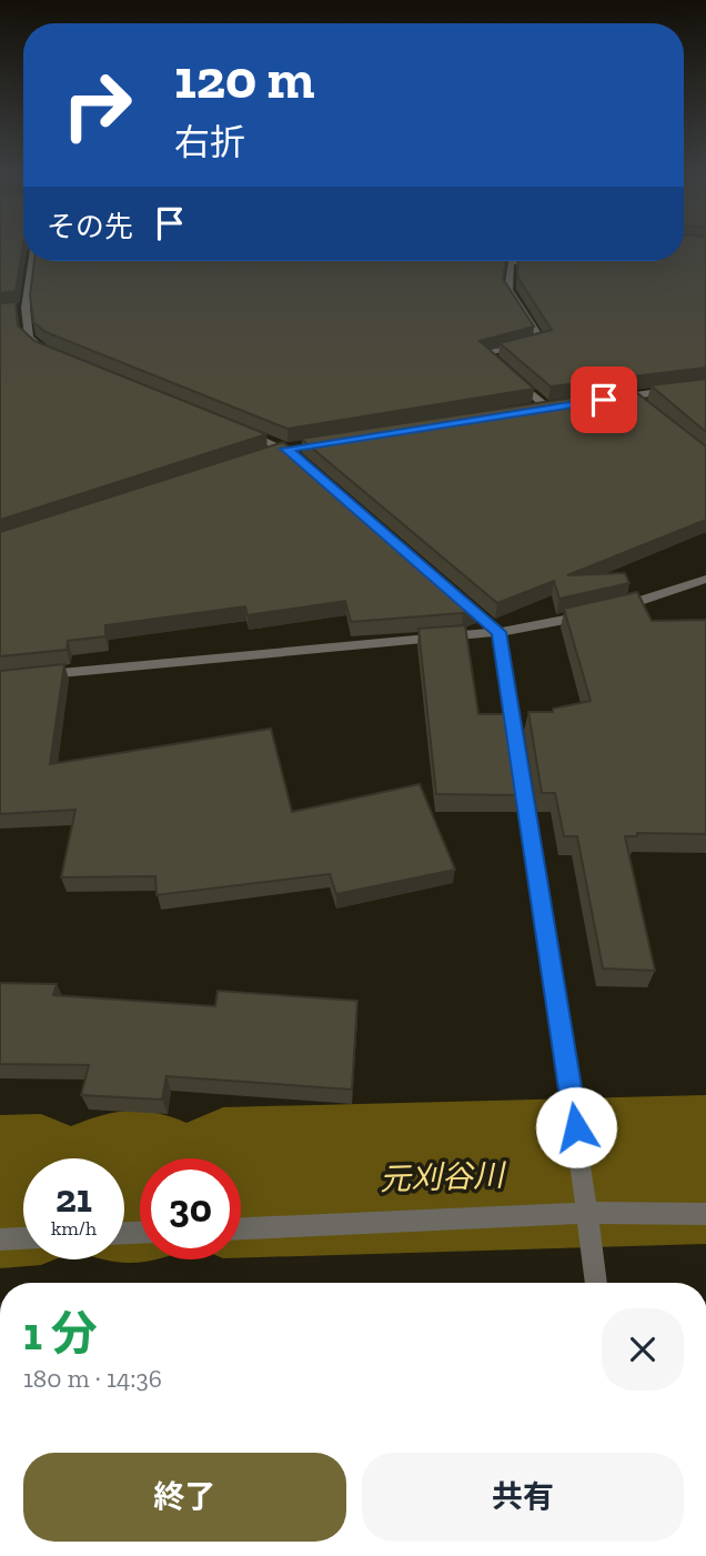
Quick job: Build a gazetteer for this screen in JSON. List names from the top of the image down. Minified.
{"water":["元刈谷川"],"page":{"turn":["120 m","右折"],"then":"その先","speed":"21 km/h","limit":"30","heading":["1 分","180 m · 14:36"],"buttons":["終了","共有"]}}
